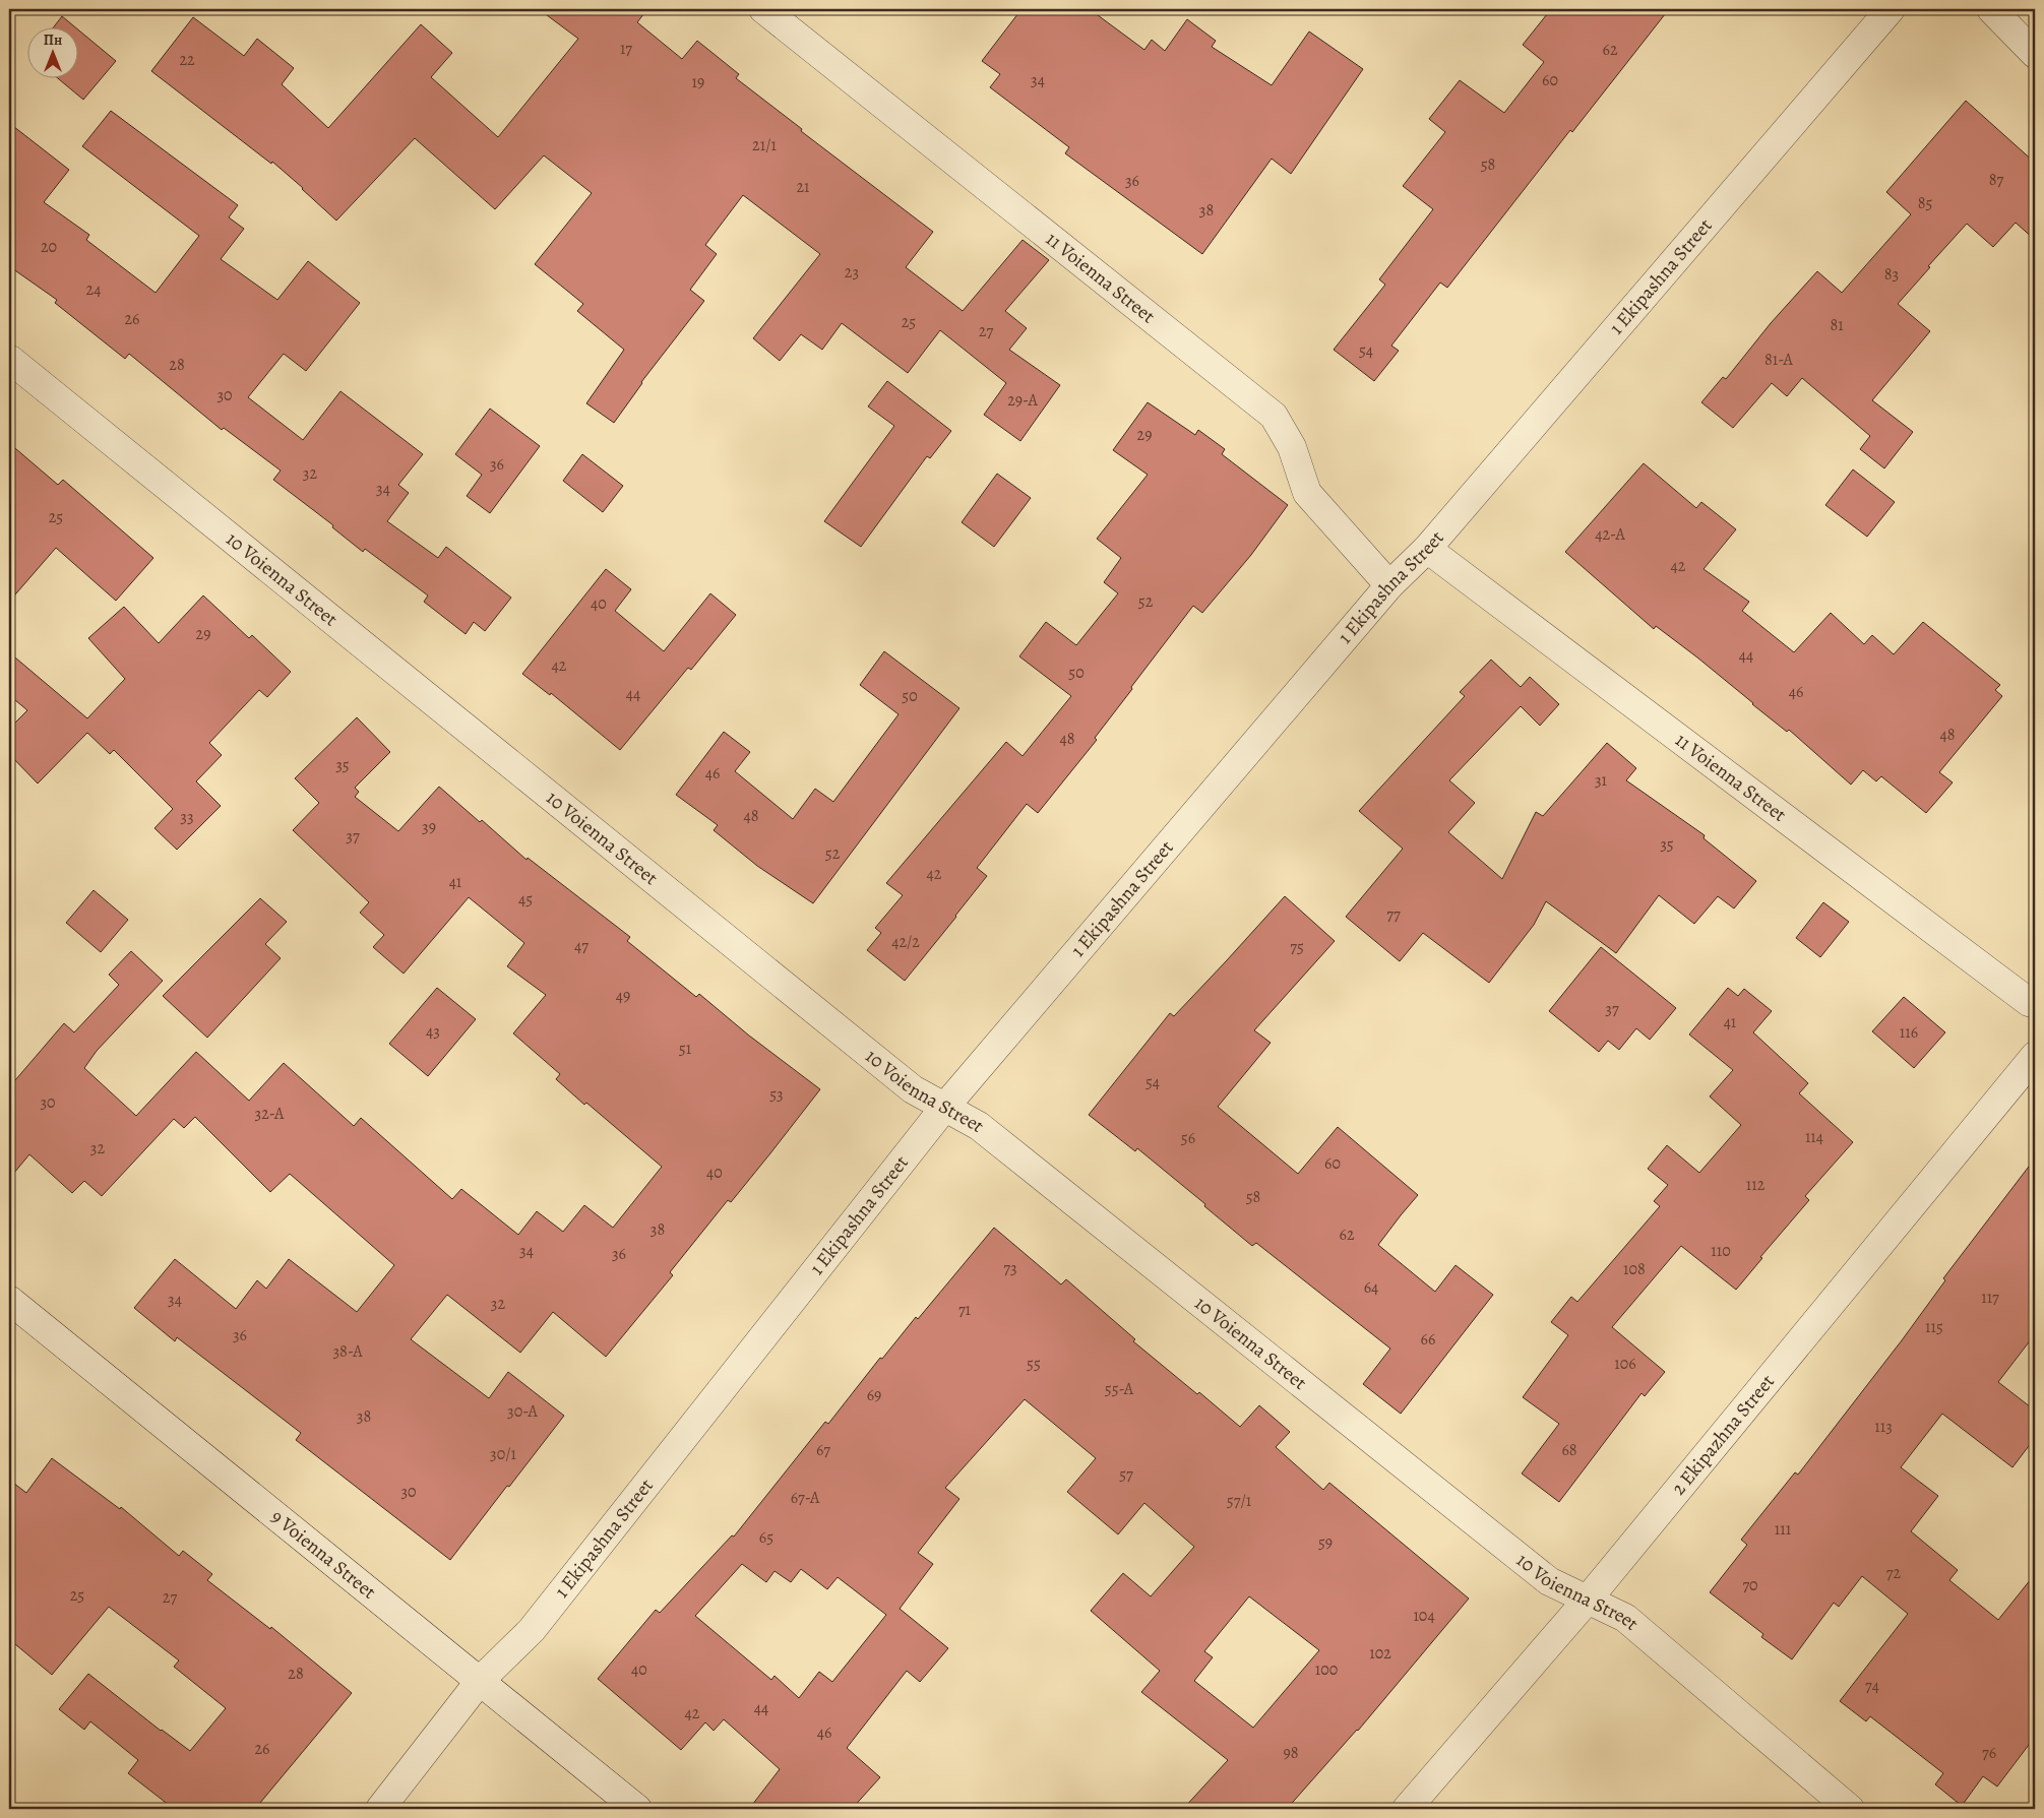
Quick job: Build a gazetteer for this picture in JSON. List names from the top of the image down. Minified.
{"streets":{"street":["1 Ekipashna Street","11 Voienna Street","10 Voienna Street","2 Ekipazhna Street","9 Voienna Street"]},"crossings":[["1 Ekipashna Street","11 Voienna Street"],["1 Ekipashna Street","10 Voienna Street"],["1 Ekipashna Street","9 Voienna Street"],["10 Voienna Street","2 Ekipazhna Street"]],"house_numbers":["17","62","22","34","60","19","21/1","58","87","36","21","85","38","20","23","83","24","26","25","81","27","54","81-А","28","30","29-А","29","36","32","34","25","42-А","42","52","40","29","44","42","50","46","44","50","48","48","35","46","31","48","33","39","37","35","52","42","41","45","77","42/2","47","75","49","37","41","43","116","51","54","53","30","32-А","114","56","32","60","40","112","58","38","62","34","110","36","73","108","64","117","34","32","71","115","36","66","38-А","55","106","55-А","69","30-А","38","113","67","68","30/1","57","30","67-А","57/1","111","65","59","72","70","25","27","104","102","40","100","28","74","44","42","46","26","98","76"],"north":"top"}
